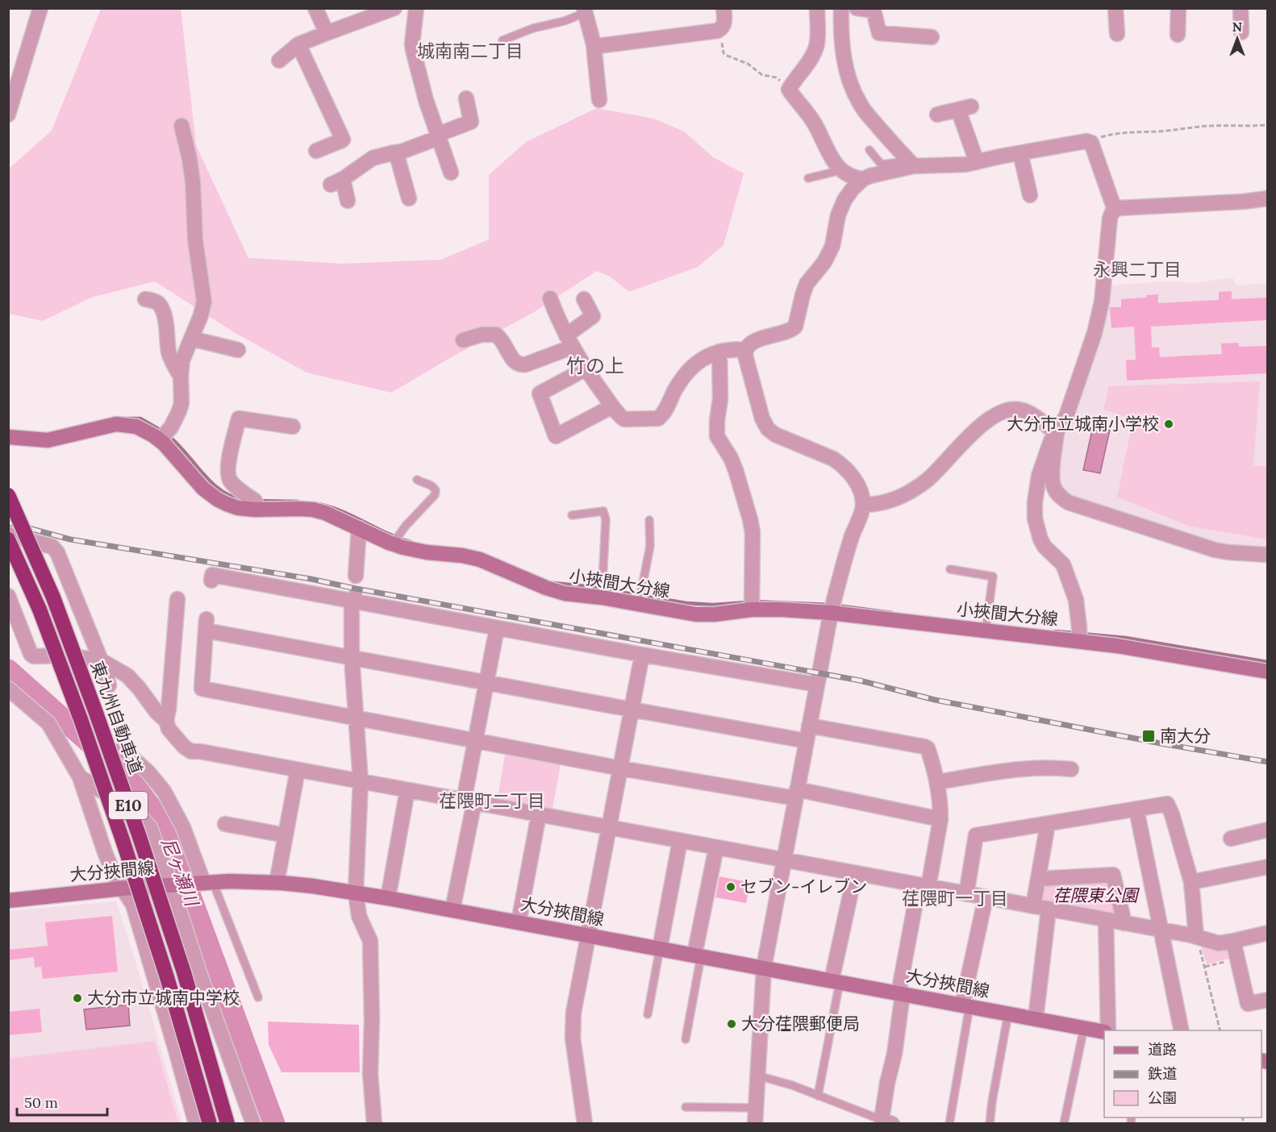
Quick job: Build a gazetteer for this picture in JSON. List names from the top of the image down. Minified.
{"streets":{"highway":["東九州自動車道","E10"],"main road":["小挾間大分線","大分挾間線"]},"districts":["城南南二丁目","永興二丁目","竹の上","荏隈町二丁目","荏隈町一丁目"],"water":["尼ヶ瀬川"],"parks":["荏隈東公園"],"places":{"other":["大分市立城南小学校","セブン-イレブン","大分市立城南中学校","大分荏隈郵便局"],"transit":["南大分"]},"legend":["道路","鉄道","公園"],"scale_bar":"50 m","north":"top"}
